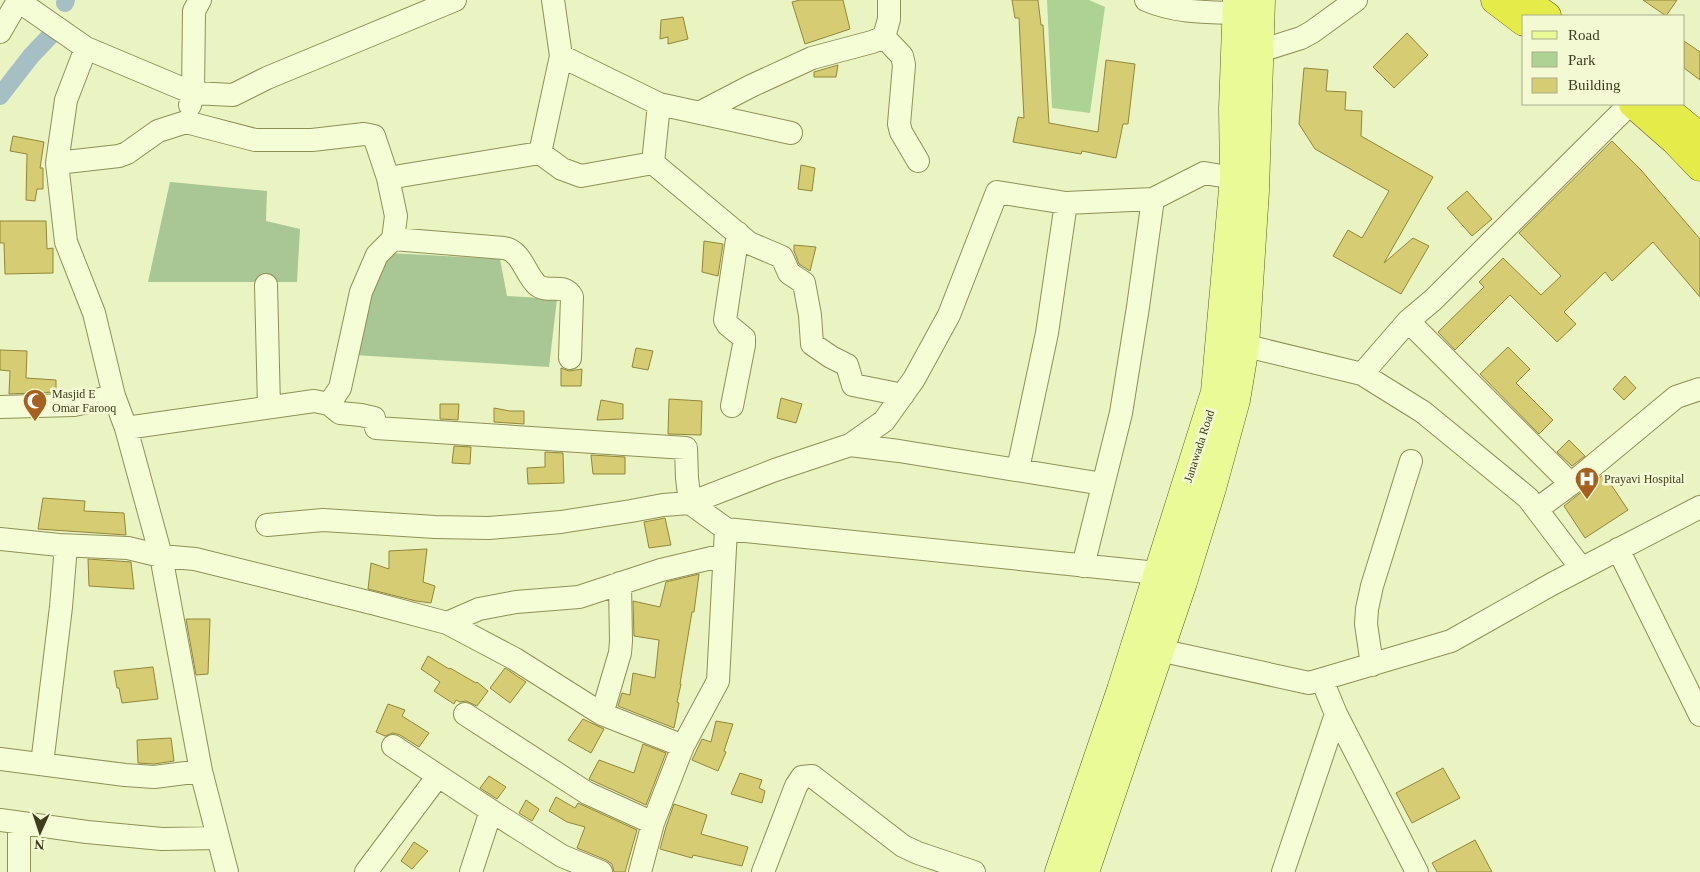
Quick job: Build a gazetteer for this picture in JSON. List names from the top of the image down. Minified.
{"streets":{"main road":["Janawada Road"]},"places":{"mosque":["Masjid E Omar Farooq"],"hospital":["Prayavi Hospital"]},"legend":["Road","Park","Building"],"north":"bottom"}
